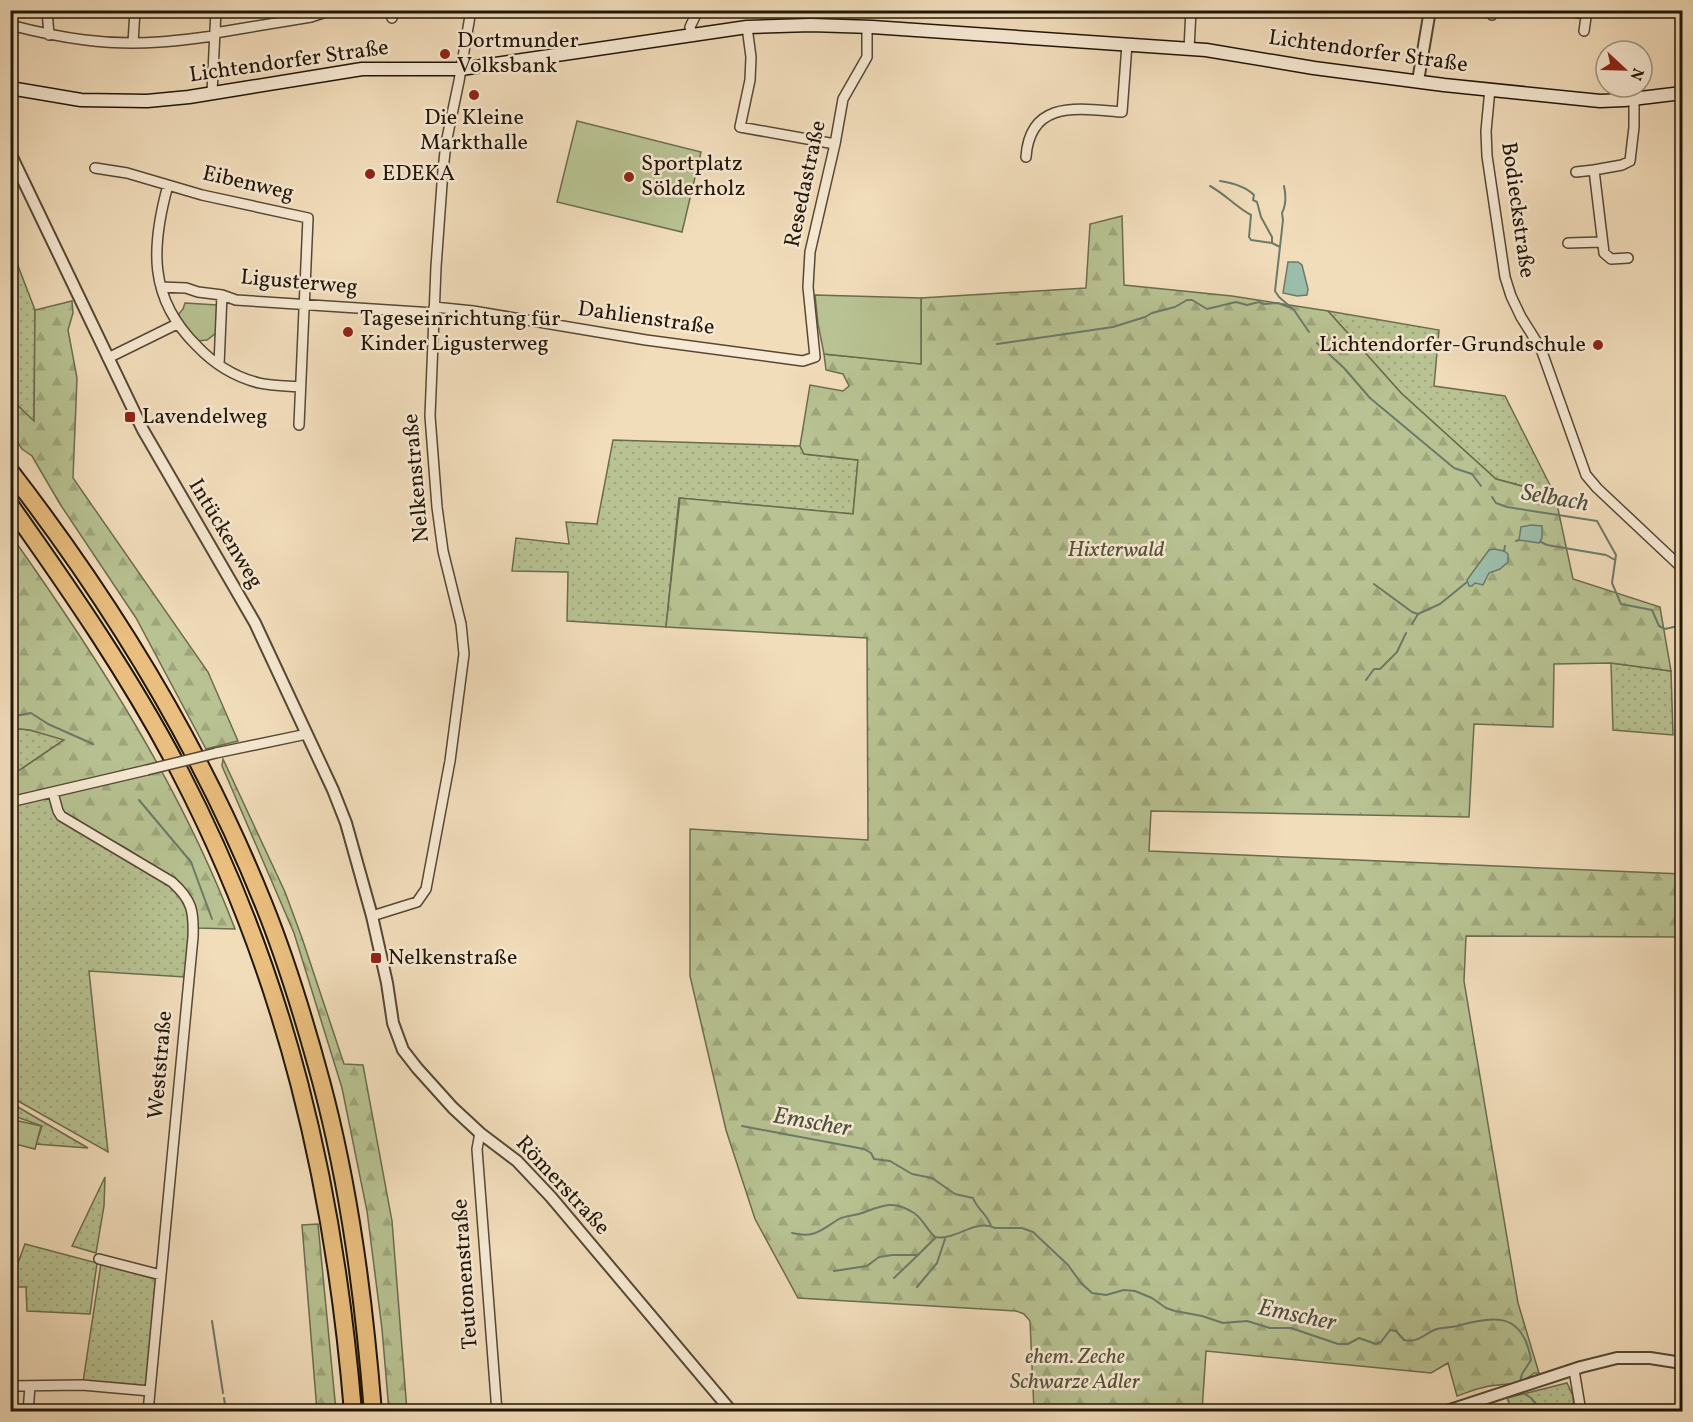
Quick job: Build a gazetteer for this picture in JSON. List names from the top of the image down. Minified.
{"streets":{"main road":["Lichtendorfer Straße"],"street":["Eibenweg","Resedastraße","Bodieckstraße","Ligusterweg","Dahlienstraße","Nelkenstraße","Intückenweg","Weststraße","Römerstraße","Teutonenstraße"]},"crossings":[["Lichtendorfer Straße","Resedastraße"],["Lichtendorfer Straße","Bodieckstraße"],["Lichtendorfer Straße","Nelkenstraße"],["Eibenweg","Ligusterweg"],["Resedastraße","Dahlienstraße"],["Ligusterweg","Dahlienstraße"],["Ligusterweg","Nelkenstraße"],["Dahlienstraße","Nelkenstraße"],["Nelkenstraße","Intückenweg"],["Intückenweg","Römerstraße"],["Römerstraße","Teutonenstraße"]],"water":["Selbach","Emscher"],"parks":["Hixterwald","ehem. Zeche Schwarze Adler"],"places":{"other":["Dortmunder Volksbank","Die Kleine Markthalle","EDEKA","Sportplatz Sölderholz","Tageseinrichtung für Kinder Ligusterweg","Lichtendorfer-Grundschule"],"transit":["Lavendelweg","Nelkenstraße"]},"north":"right"}
